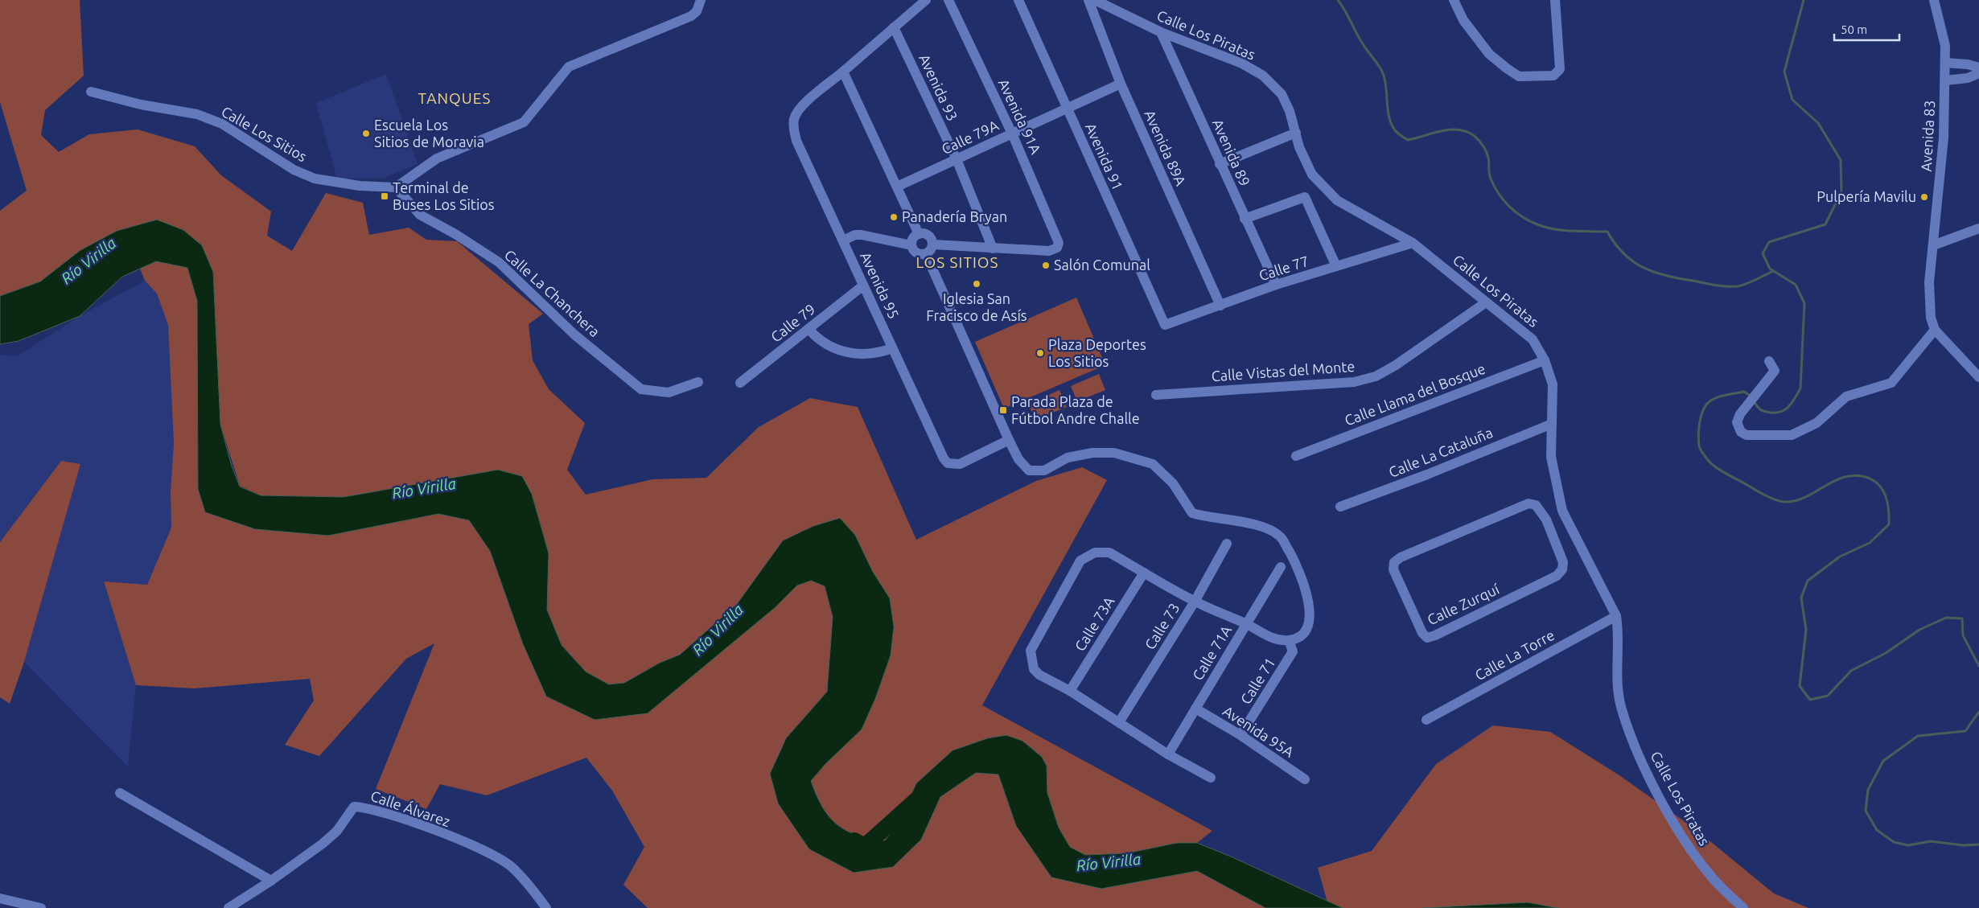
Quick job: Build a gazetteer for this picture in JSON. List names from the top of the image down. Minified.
{"streets":{"street":["Calle Los Piratas","Avenida 93","Avenida 91A","Calle Los Sitios","Avenida 83","Calle 79A","Avenida 89A","Avenida 89","Avenida 91","Calle 77","Avenida 95","Calle La Chanchera","Calle 79","Calle Vistas del Monte","Calle Llama del Bosque","Calle La Cataluña","Calle Zurquí","Calle 73A","Calle 73","Calle 71A","Calle La Torre","Calle 71","Avenida 95A","Calle Álvarez"]},"crossings":[["Calle Los Piratas","Avenida 89"],["Calle Los Piratas","Calle 77"],["Calle Los Piratas","Calle Vistas del Monte"],["Calle Los Piratas","Calle Llama del Bosque"],["Calle Los Piratas","Calle La Cataluña"],["Calle Los Piratas","Calle La Torre"],["Avenida 93","Avenida 91A"],["Avenida 93","Calle 79A"],["Avenida 93","Avenida 95"],["Avenida 91A","Calle 79A"],["Calle Los Sitios","Calle La Chanchera"],["Calle 79A","Avenida 89A"],["Calle 79A","Avenida 91"],["Avenida 89A","Calle 77"],["Avenida 89","Calle 77"],["Avenida 91","Calle 77"],["Avenida 95","Calle 79"],["Calle 71A","Avenida 95A"],["Calle 71","Avenida 95A"]],"districts":["TANQUES","LOS SITIOS"],"water":["Río Virilla"],"places":{"other":["Escuela Los Sitios de Moravia","Pulpería Mavilu","Panadería Bryan","Salón Comunal","Iglesia San Fracisco de Asís","Plaza Deportes Los Sitios"],"transit":["Terminal de Buses Los Sitios","Parada Plaza de Fútbol Andre Challe"]},"scale_bar":"50 m"}
